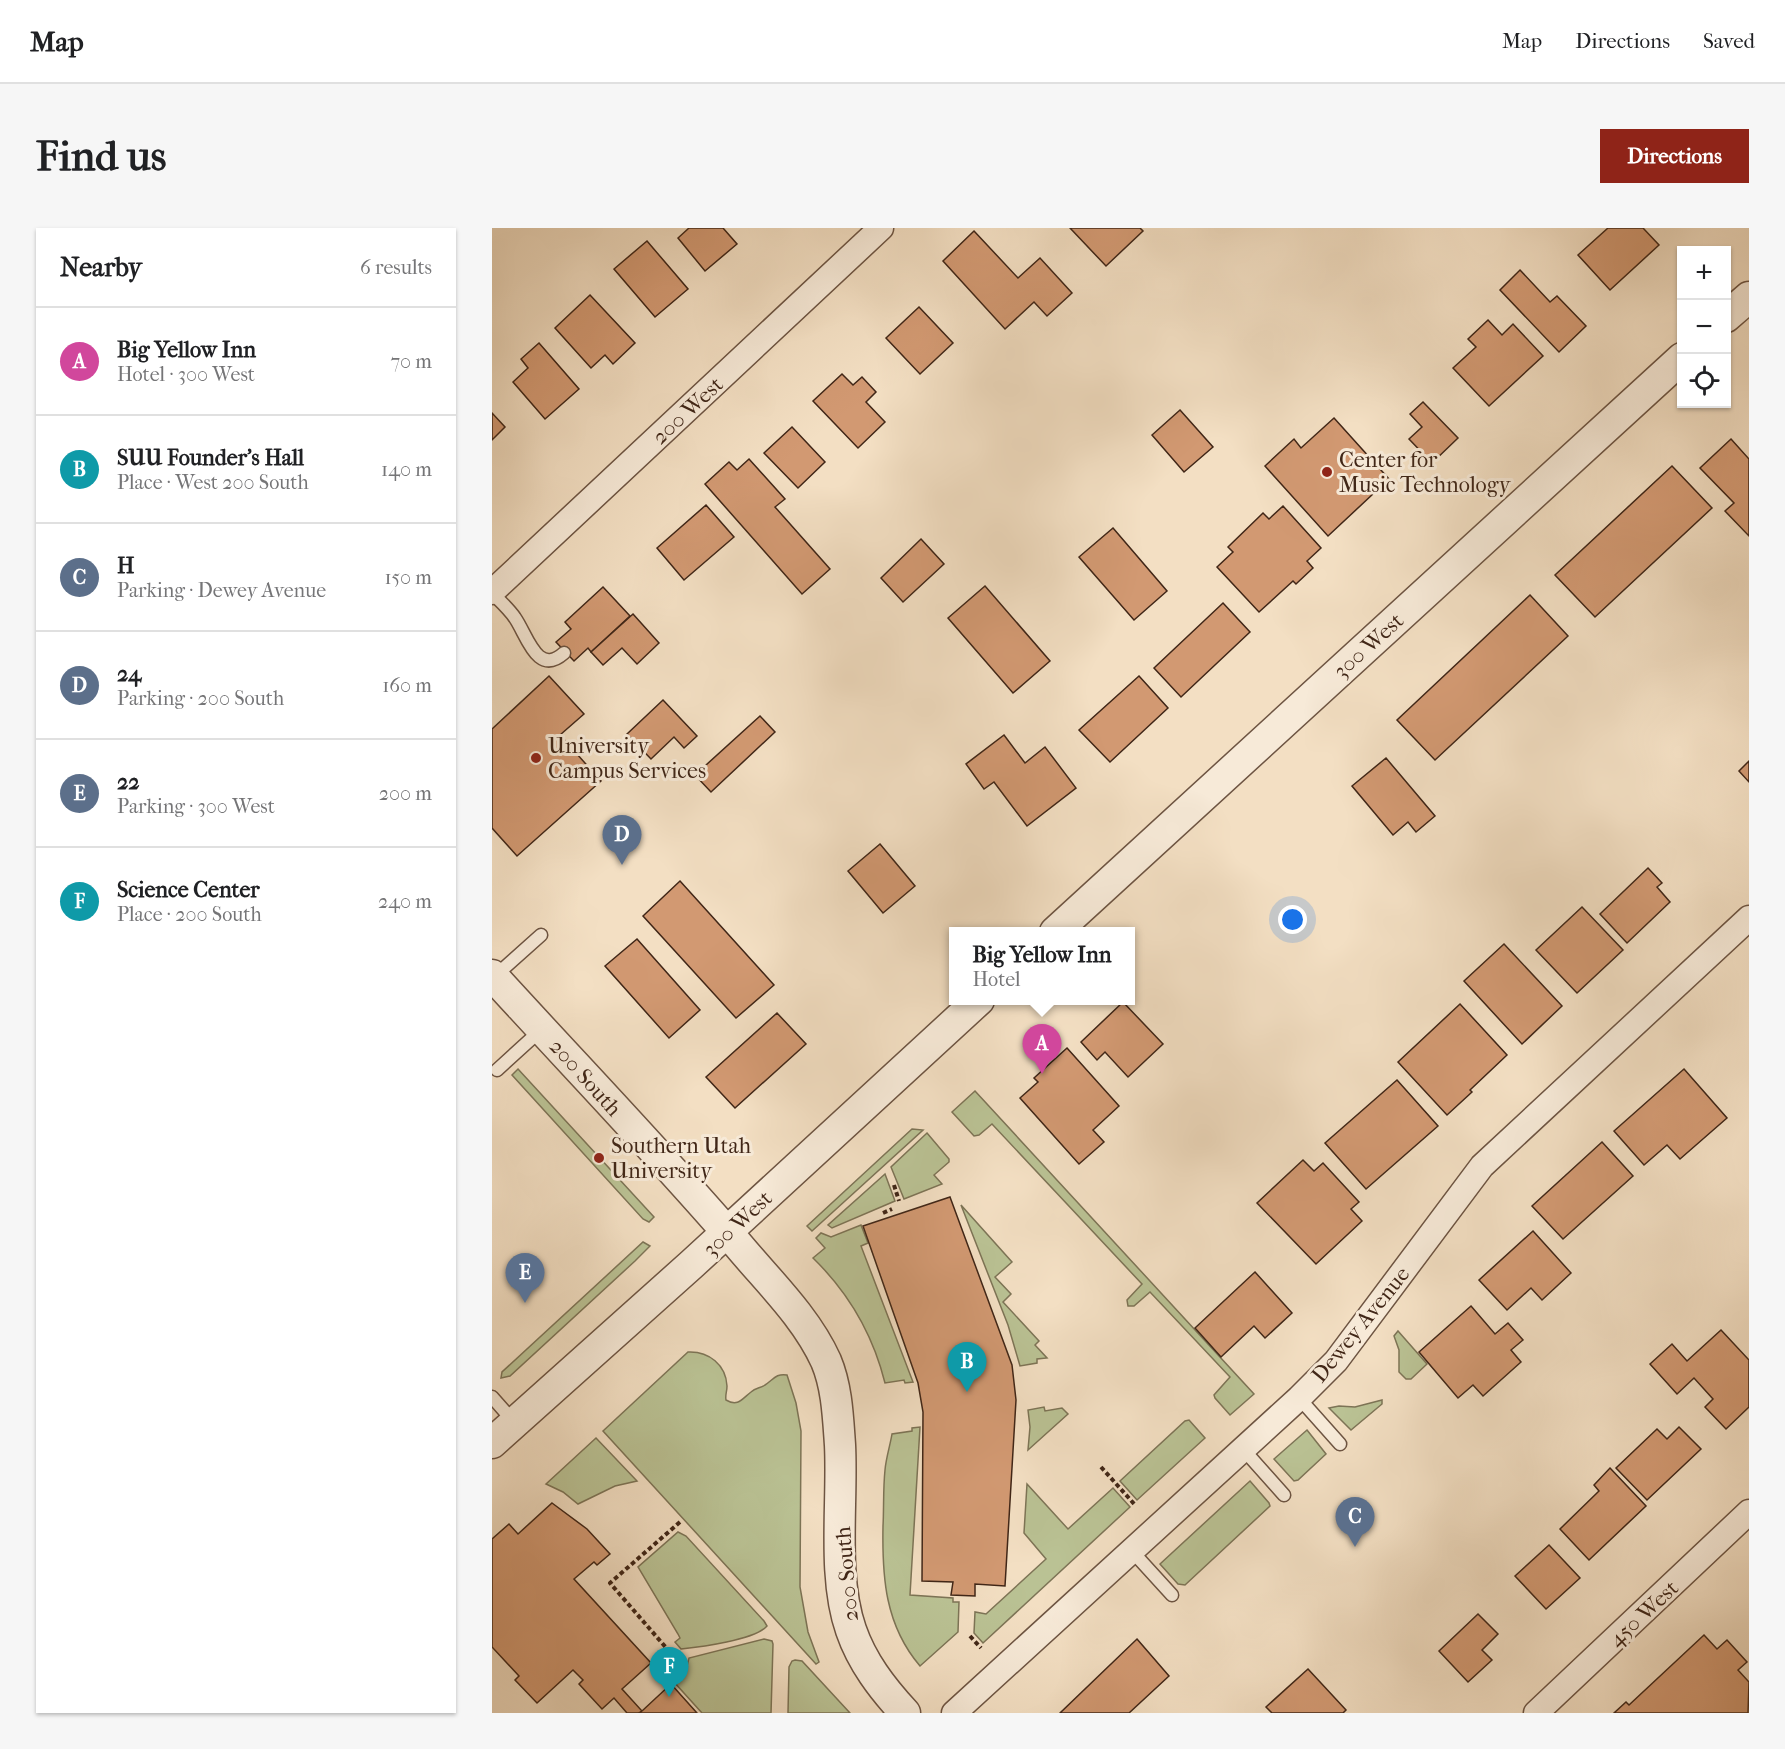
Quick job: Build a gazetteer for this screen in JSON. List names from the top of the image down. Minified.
{"streets":{"street":["200 West","300 West","200 South","Dewey Avenue","450 West"]},"crossings":[["300 West","200 South"]],"places":["Center for Music Technology","University Campus Services","Southern Utah University"],"page":{"header":"Map","nav":["Map","Directions","Saved"],"buttons":"Directions","title":"Find us","heading":["Nearby","6 results"],"map_buttons":["+","−"],"list":[{"mark":"A","name":"Big Yellow Inn","note":"Hotel · 300 West","value":"70 m"},{"mark":"B","name":"SUU Founder's Hall","note":"Place · West 200 South","value":"140 m"},{"mark":"C","name":"H","note":"Parking · Dewey Avenue","value":"150 m"},{"mark":"D","name":"24","note":"Parking · 200 South","value":"160 m"},{"mark":"E","name":"22","note":"Parking · 300 West","value":"200 m"},{"mark":"F","name":"Science Center","note":"Place · 200 South","value":"240 m"}],"pins":["D","A","E","B","C","F"],"popup":["Big Yellow Inn","Hotel"]}}
